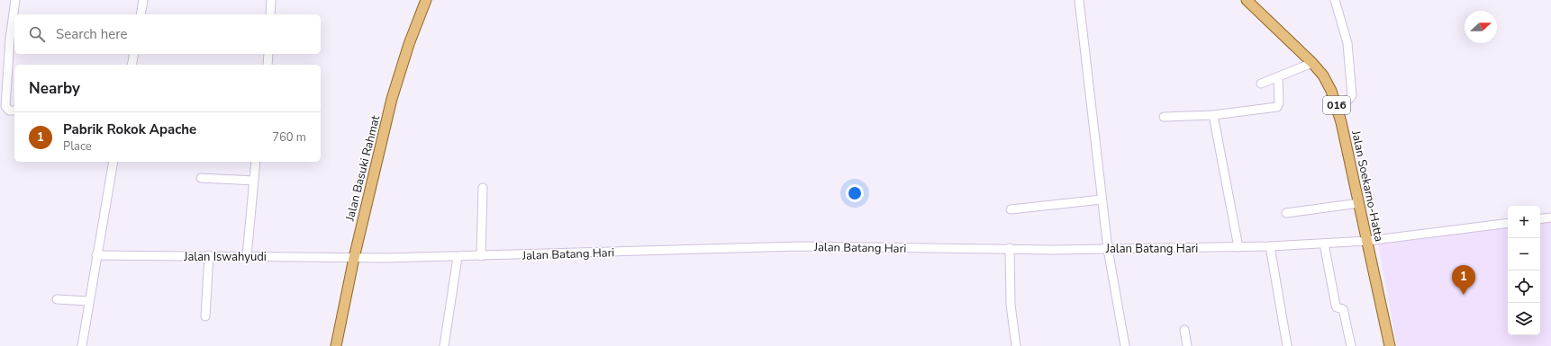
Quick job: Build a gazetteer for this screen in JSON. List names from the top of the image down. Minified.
{"streets":{"main road":["016","Jalan Basuki Rahmat","Jalan Soekarno-Hatta"],"street":["Jalan Batang Hari","Jalan Iswahyudi"]},"crossings":[["Jalan Basuki Rahmat","Jalan Batang Hari"],["Jalan Basuki Rahmat","Jalan Iswahyudi"],["Jalan Soekarno-Hatta","Jalan Batang Hari"],["Jalan Batang Hari","Jalan Iswahyudi"]],"north":"right","page":{"search":"Search here","heading":"Nearby","list":[{"mark":"1","name":"Pabrik Rokok Apache","note":"Place","value":"760 m"}],"map_buttons":["+","−"],"pins":"1"}}
